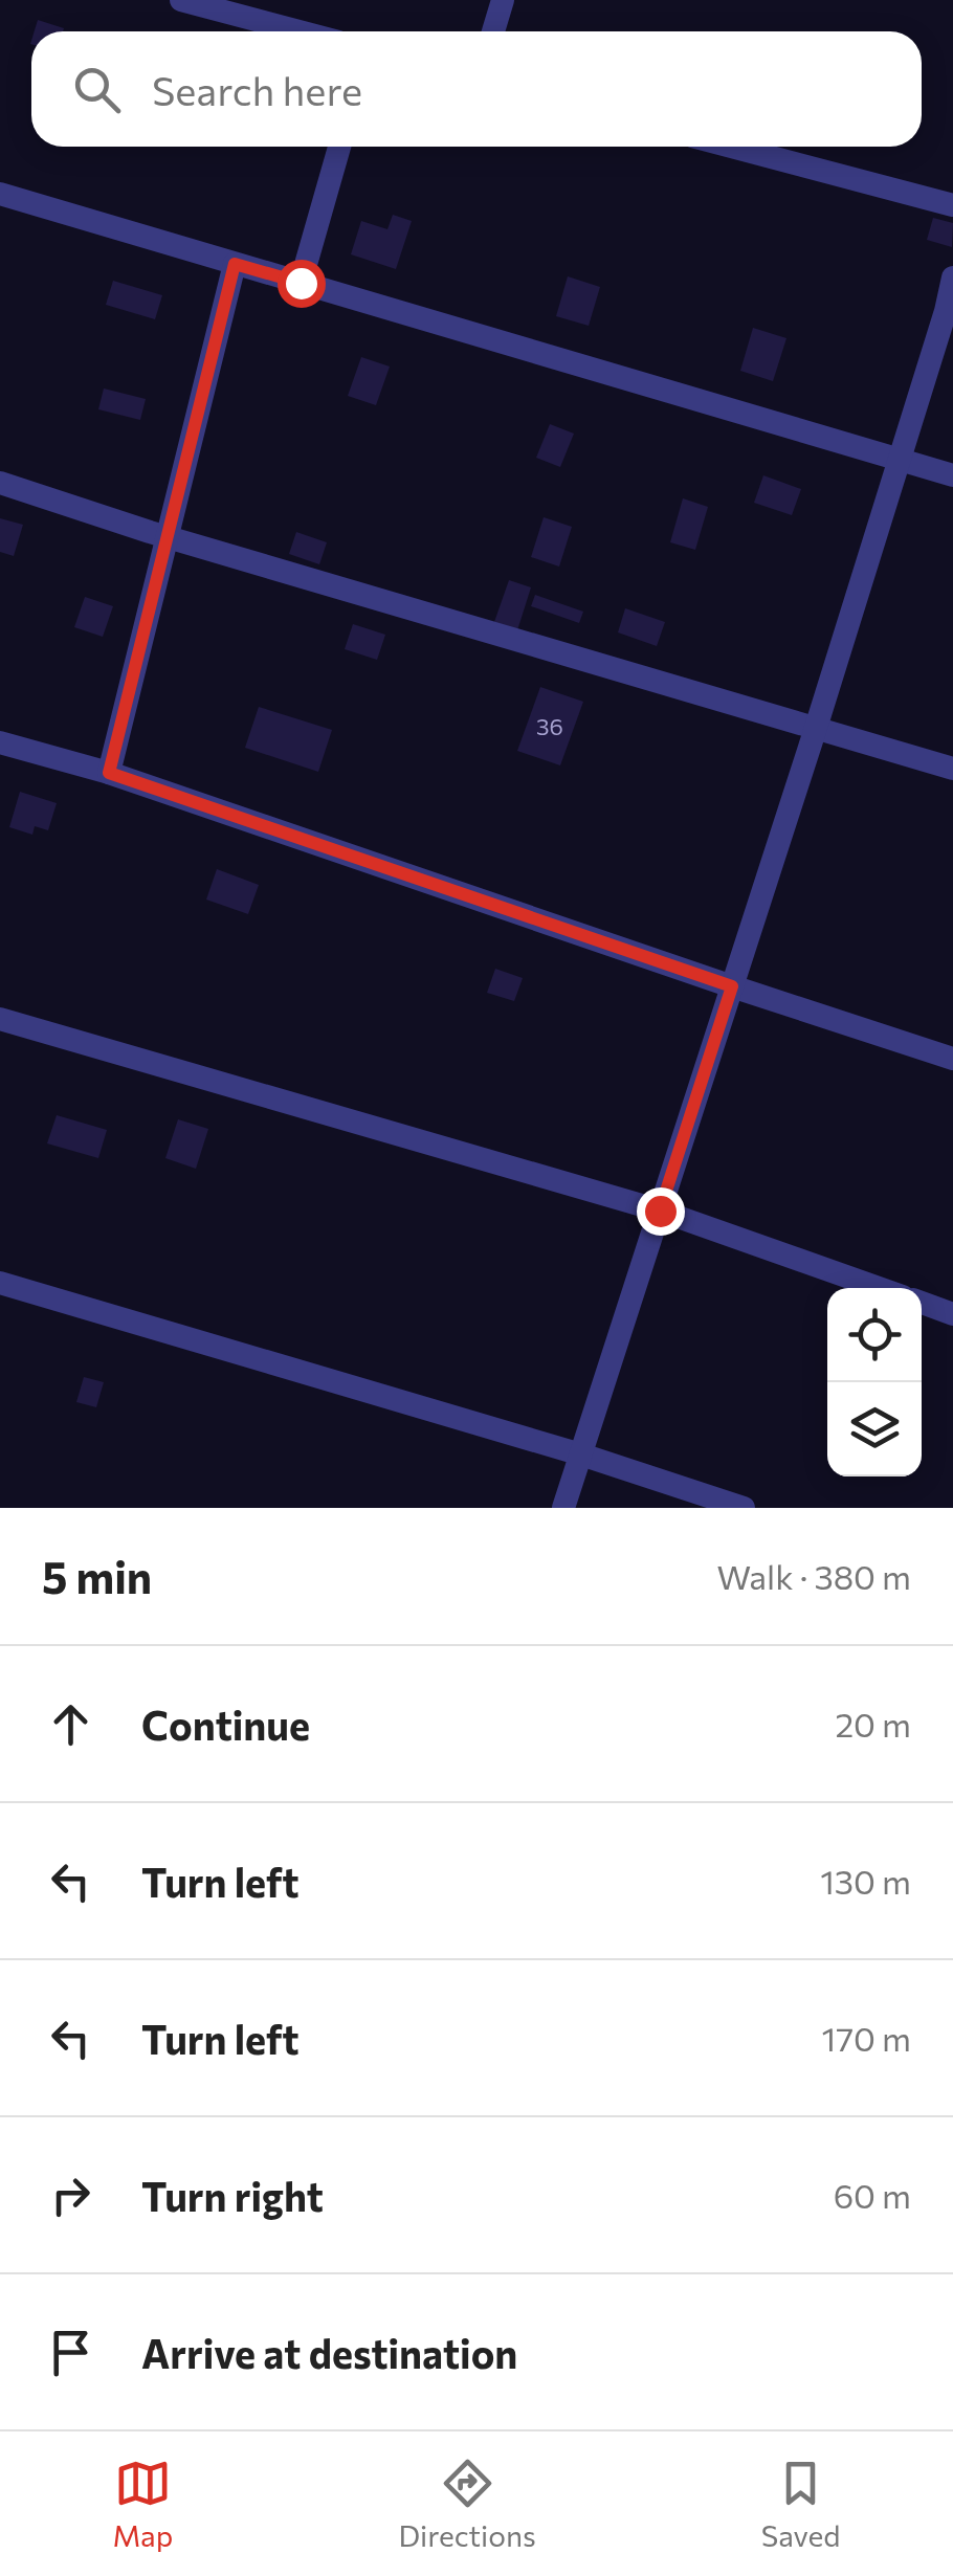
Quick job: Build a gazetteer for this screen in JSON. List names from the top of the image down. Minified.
{"house_numbers":["36"],"page":{"search":"Search here","heading":["5 min","Walk · 380 m"],"list":[["Continue","20 m"],["Turn left","130 m"],["Turn left","170 m"],["Turn right","60 m"],"Arrive at destination"],"nav":["Map","Directions","Saved"]}}
